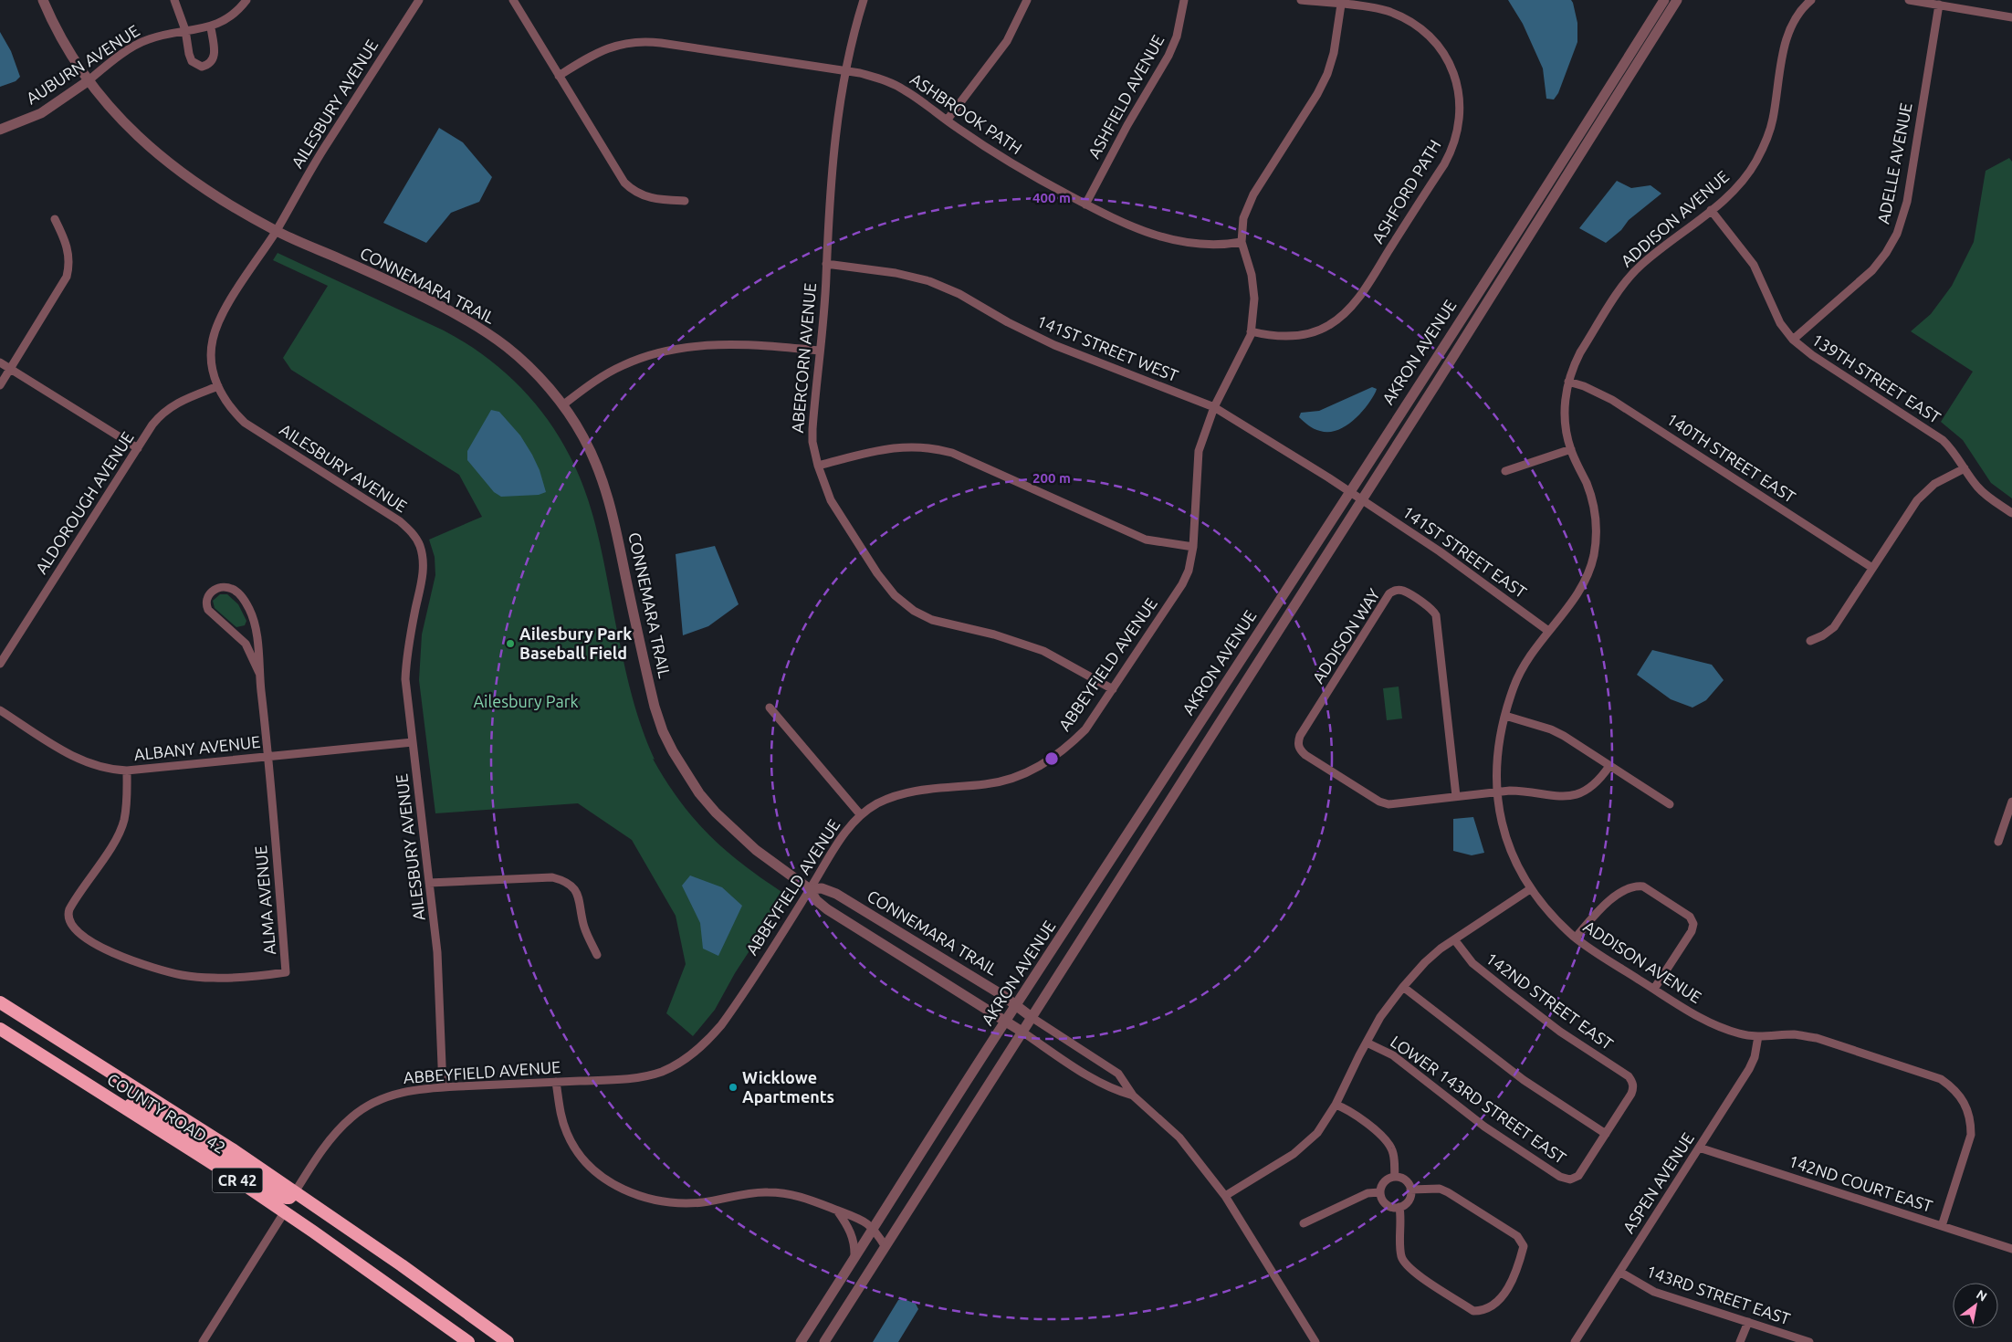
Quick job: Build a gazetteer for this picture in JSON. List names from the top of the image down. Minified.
{"streets":{"highway":["COUNTY ROAD 42","CR 42"],"street":["AUBURN AVENUE","ASHFIELD AVENUE","AILESBURY AVENUE","ASHBROOK PATH","ADELLE AVENUE","ASHFORD PATH","ADDISON AVENUE","CONNEMARA TRAIL","141ST STREET WEST","AKRON AVENUE","ABERCORN AVENUE","139TH STREET EAST","140TH STREET EAST","ALDOROUGH AVENUE","141ST STREET EAST","ADDISON WAY","ABBEYFIELD AVENUE","ALBANY AVENUE","ALMA AVENUE","142ND STREET EAST","LOWER 143RD STREET EAST","ASPEN AVENUE","142ND COURT EAST","143RD STREET EAST"]},"crossings":[["AUBURN AVENUE","CONNEMARA TRAIL"],["ASHFIELD AVENUE","ASHBROOK PATH"],["AILESBURY AVENUE","CONNEMARA TRAIL"],["AILESBURY AVENUE","ALDOROUGH AVENUE"],["AILESBURY AVENUE","ABBEYFIELD AVENUE"],["AILESBURY AVENUE","ALBANY AVENUE"],["ASHBROOK PATH","ABERCORN AVENUE"],["ASHBROOK PATH","ABBEYFIELD AVENUE"],["ADELLE AVENUE","139TH STREET EAST"],["ASHFORD PATH","ABBEYFIELD AVENUE"],["ADDISON AVENUE","139TH STREET EAST"],["ADDISON AVENUE","140TH STREET EAST"],["ADDISON AVENUE","141ST STREET EAST"],["ADDISON AVENUE","ADDISON WAY"],["ADDISON AVENUE","ASPEN AVENUE"],["ADDISON AVENUE","142ND COURT EAST"],["CONNEMARA TRAIL","AKRON AVENUE"],["CONNEMARA TRAIL","ABBEYFIELD AVENUE"],["141ST STREET WEST","AKRON AVENUE"],["141ST STREET WEST","ABERCORN AVENUE"],["141ST STREET WEST","141ST STREET EAST"],["141ST STREET WEST","ABBEYFIELD AVENUE"],["AKRON AVENUE","141ST STREET EAST"],["ABERCORN AVENUE","ABBEYFIELD AVENUE"],["ABBEYFIELD AVENUE","COUNTY ROAD 42"],["ALBANY AVENUE","ALMA AVENUE"],["142ND STREET EAST","LOWER 143RD STREET EAST"],["ASPEN AVENUE","142ND COURT EAST"],["ASPEN AVENUE","143RD STREET EAST"]],"parks":["Ailesbury Park"],"places":["Ailesbury Park Baseball Field","Wicklowe Apartments"],"north":"top right","rings":["400 m","200 m"]}
